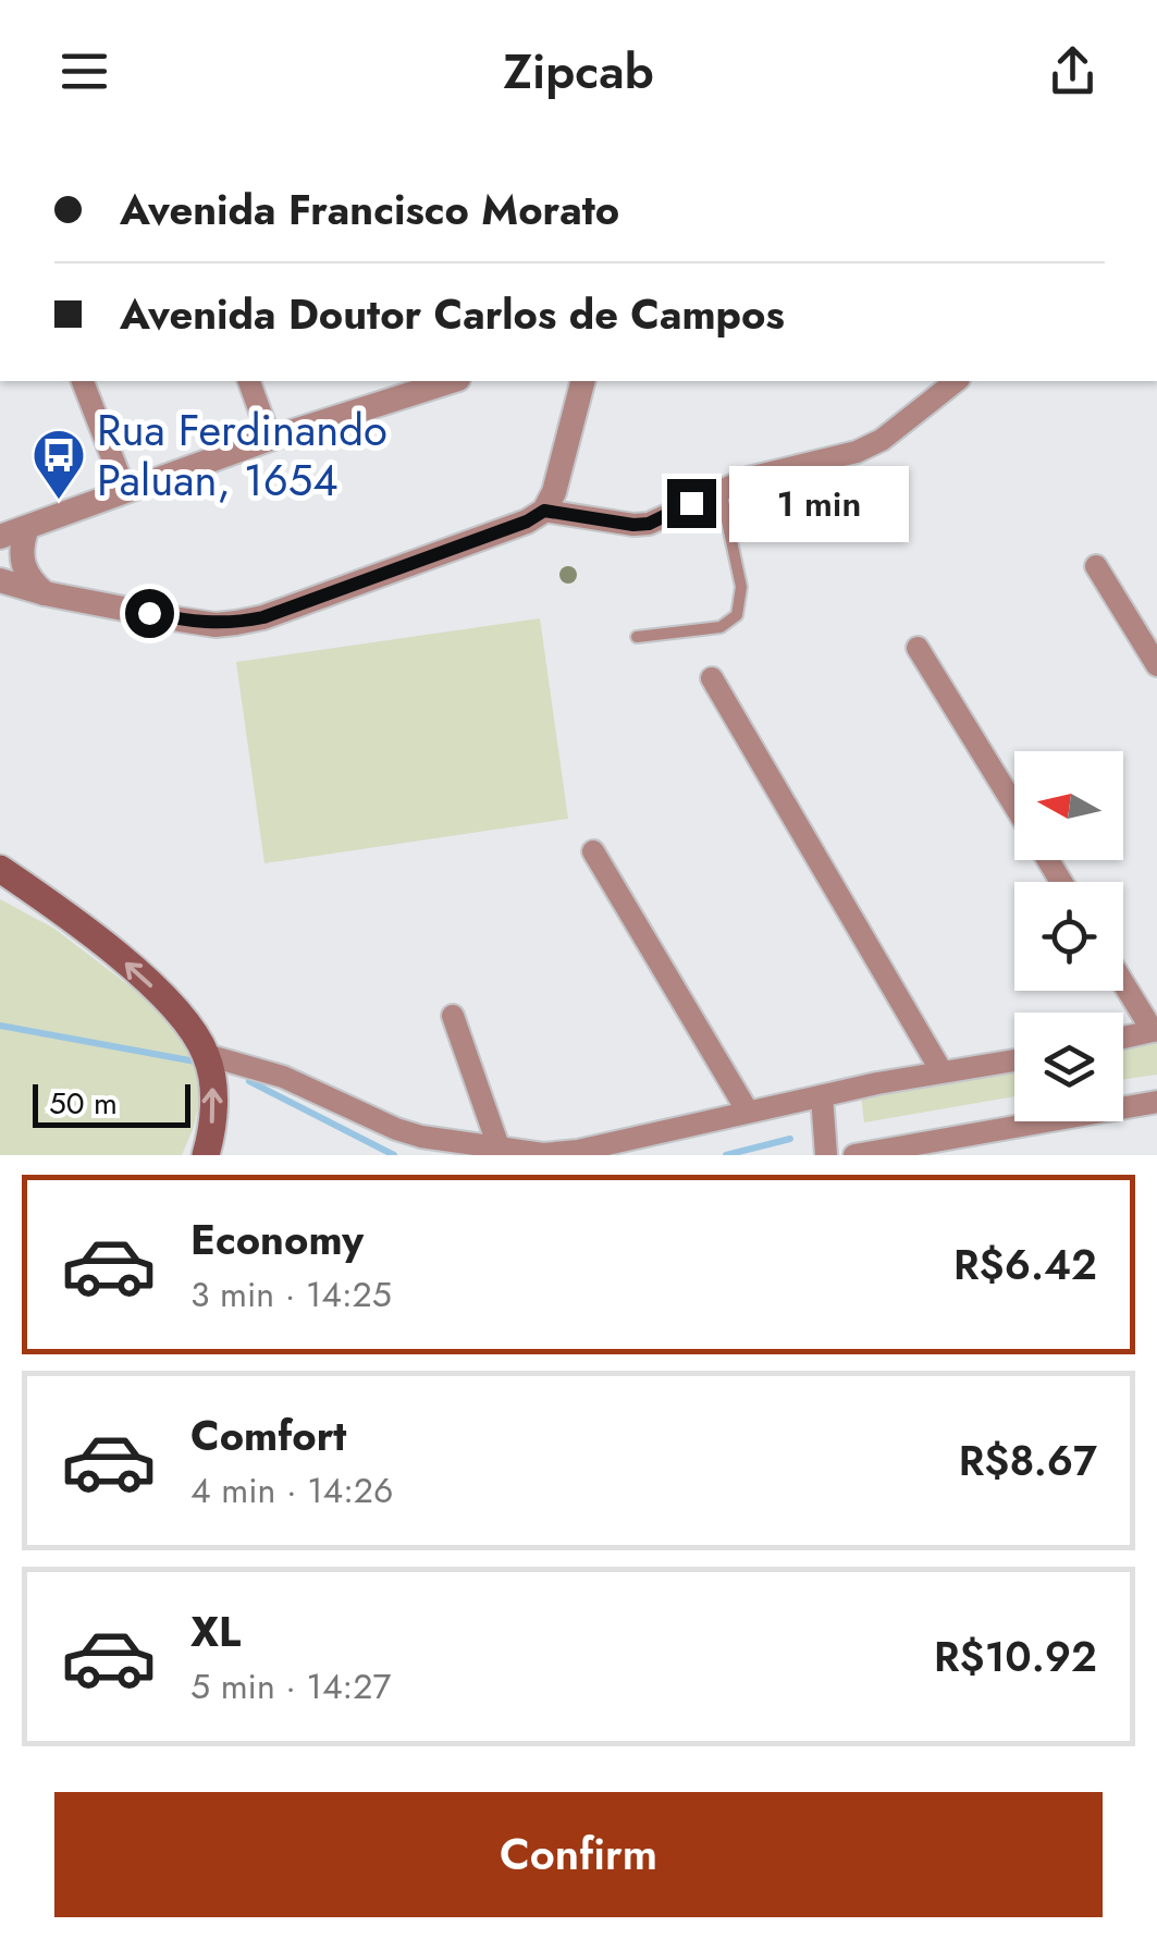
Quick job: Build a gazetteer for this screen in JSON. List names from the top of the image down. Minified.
{"places":{"bus stop":["Rua Ferdinando Paluan, 1654"]},"scale_bar":"50 m","north":"left","page":{"header":"Zipcab","banner":["Avenida Francisco Morato","Avenida Doutor Carlos de Campos"],"bubble":"1 min","scale":"50 m","list":[{"name":"Economy","note":"3 min · 14:25","value":"R$6.42"},{"name":"Comfort","note":"4 min · 14:26","value":"R$8.67"},{"name":"XL","note":"5 min · 14:27","value":"R$10.92"}],"buttons":"Confirm"}}
